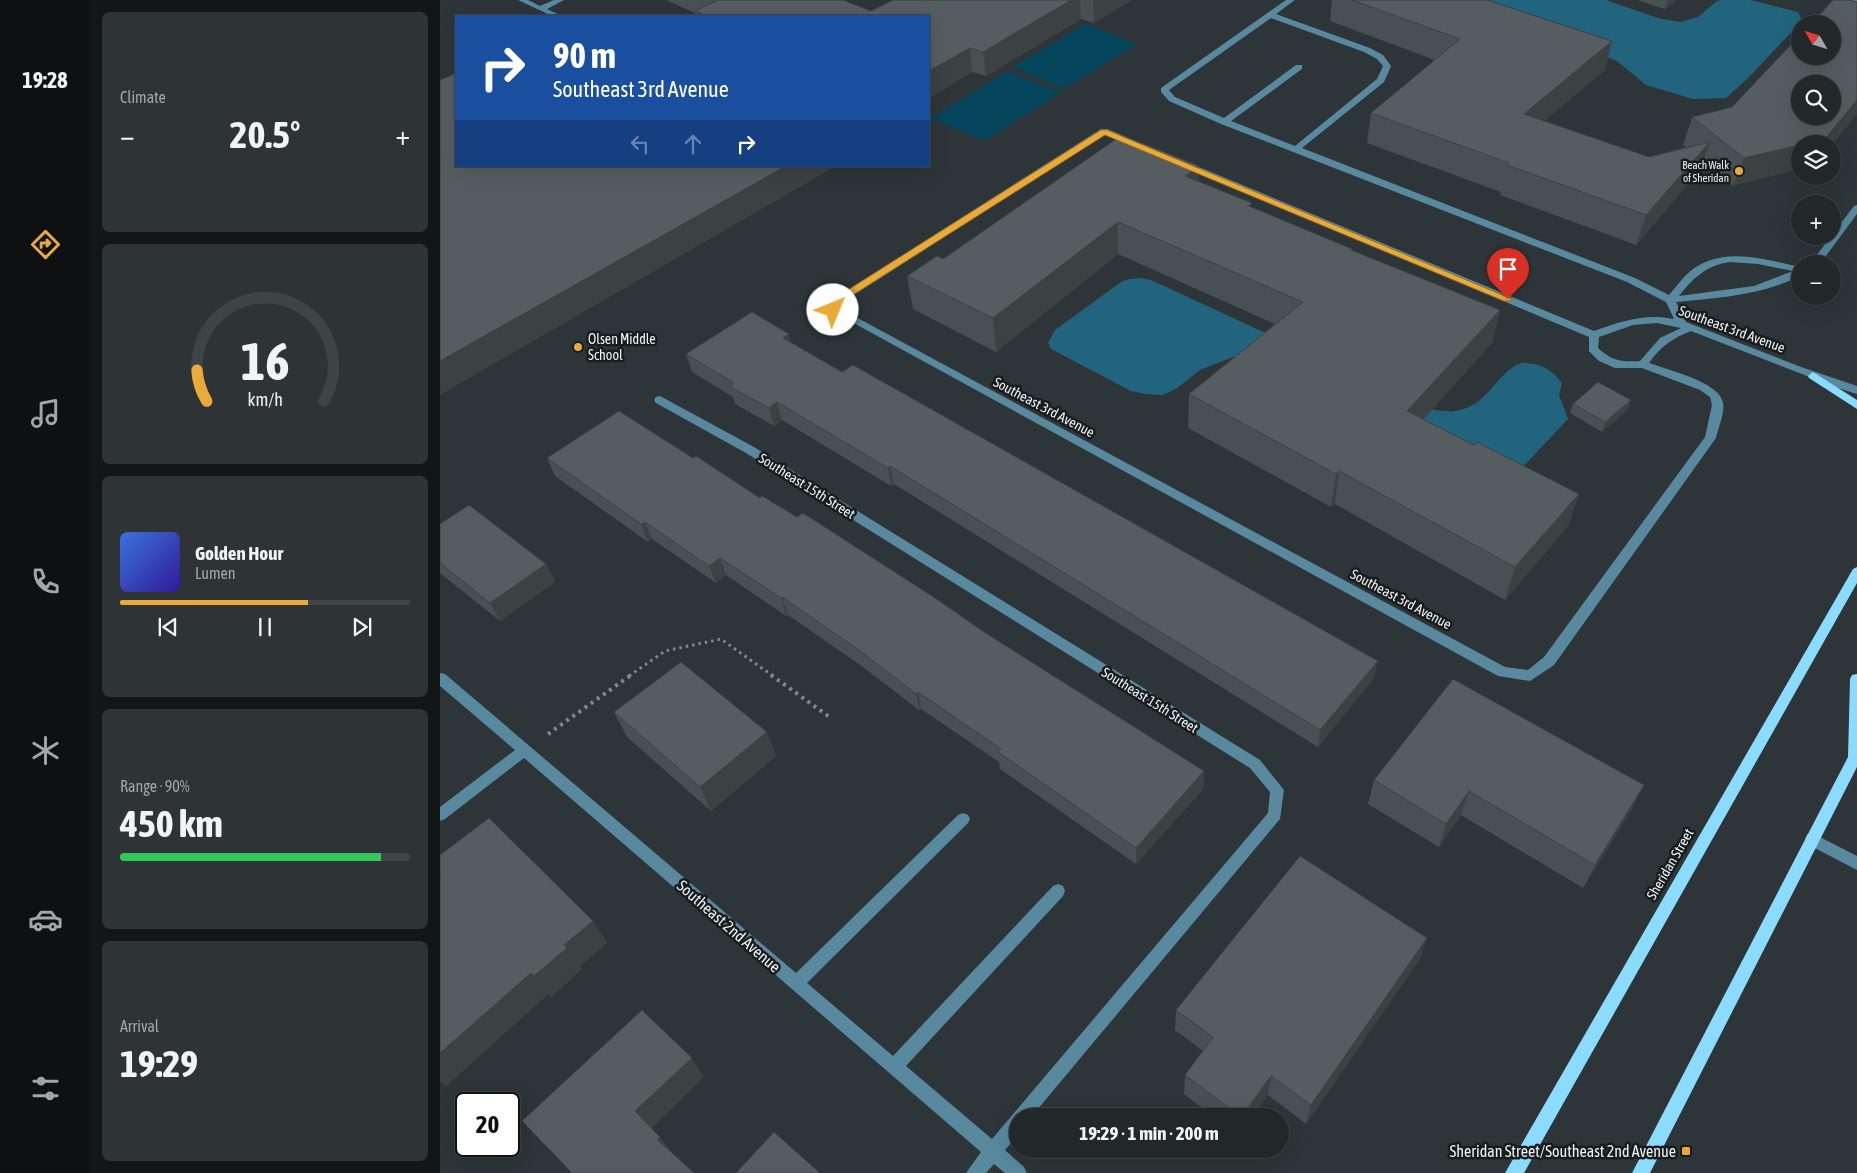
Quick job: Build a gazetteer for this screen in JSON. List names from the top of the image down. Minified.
{"streets":{"main road":["Sheridan Street"],"street":["Southeast 3rd Avenue","Southeast 15th Street","Southeast 2nd Avenue"]},"places":{"other":["Beach Walk of Sheridan","Olsen Middle School"],"transit":["Sheridan Street/Southeast 2nd Avenue"]},"north":"top left","page":{"tabs":"19:28","tile":["Climate",["Range · 90%","450 km"],["Arrival","19:29"]],"map_buttons":["+","−"],"turn":["90 m","Southeast 3rd Avenue"],"heat":["−","20.5°","+"],"song":["Golden Hour","Lumen"],"limit":"20","trip":"19:29 · 1 min · 200 m","gauge":["16","km/h"]}}
